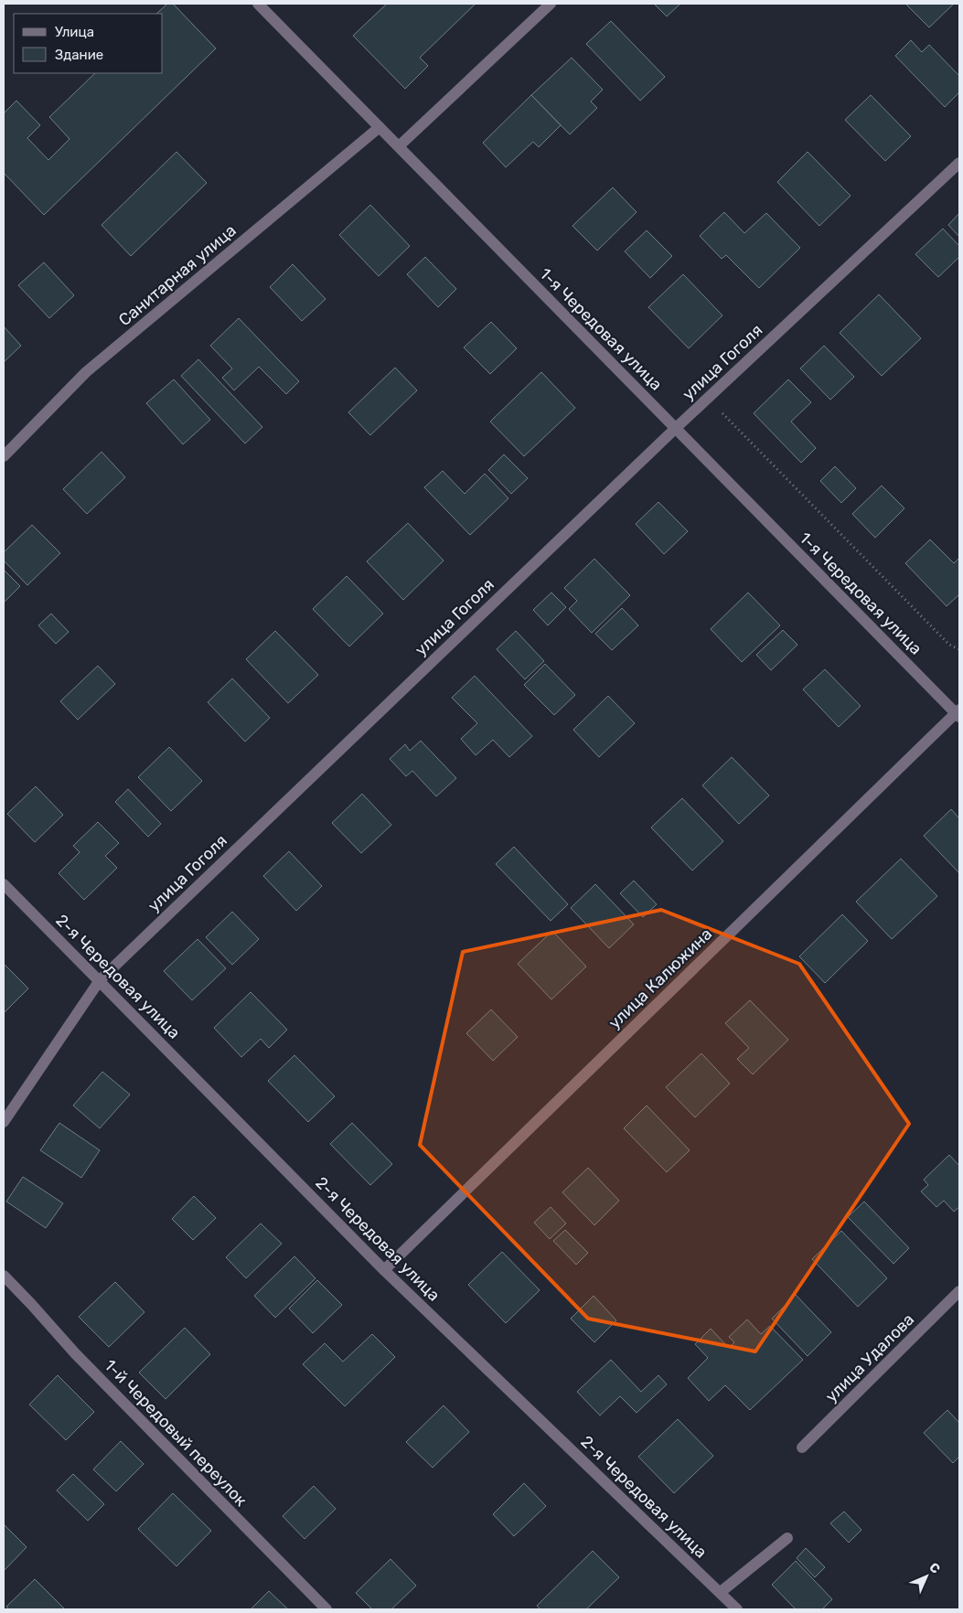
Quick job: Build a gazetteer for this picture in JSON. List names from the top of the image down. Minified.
{"streets":{"street":["Санитарная улица","1-я Чередовая улица","улица Гоголя","2-я Чередовая улица","улица Калюжина","улица Удалова","1-й Чередовый переулок"]},"crossings":[["Санитарная улица","1-я Чередовая улица"],["1-я Чередовая улица","улица Гоголя"],["1-я Чередовая улица","улица Калюжина"],["улица Гоголя","2-я Чередовая улица"],["2-я Чередовая улица","улица Калюжина"]],"legend":["Улица","Здание"],"north":"top right"}
